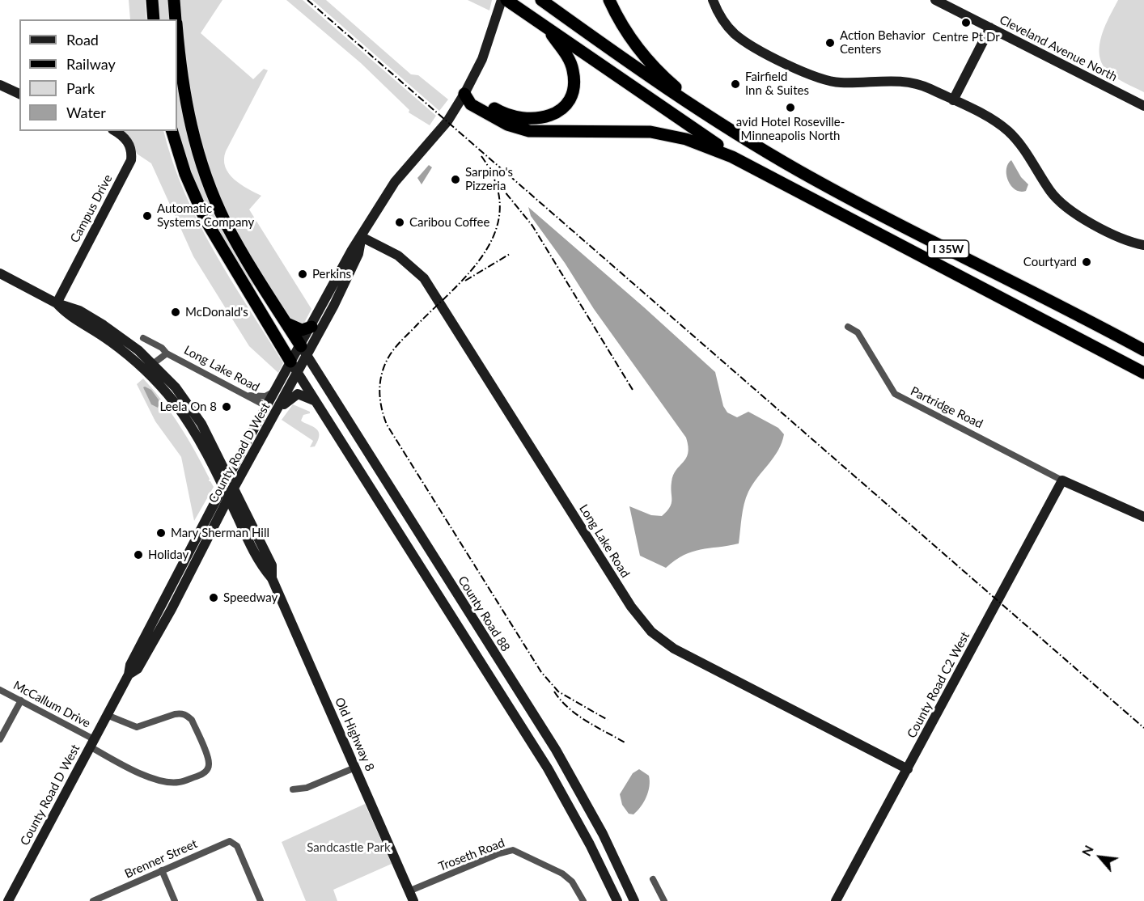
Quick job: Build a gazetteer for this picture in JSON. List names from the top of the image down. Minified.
{"streets":{"highway":["I 35W"],"street":["Cleveland Avenue North","Campus Drive","Long Lake Road","Partridge Road","County Road D West","County Road 88","County Road C2 West","McCallum Drive","Old Highway 8","Troseth Road","Brenner Street"]},"crossings":[["Long Lake Road","County Road D West"],["Long Lake Road","County Road C2 West"],["Partridge Road","County Road C2 West"],["County Road D West","County Road 88"],["County Road D West","McCallum Drive"],["County Road D West","Old Highway 8"],["Old Highway 8","Troseth Road"]],"parks":["Sandcastle Park"],"places":["Centre Pt Dr","Action Behavior Centers","Fairfield Inn & Suites","avid Hotel Roseville- Minneapolis North","Sarpino's Pizzeria","Automatic Systems Company","Caribou Coffee","Courtyard","Perkins","McDonald's","Leela On 8","Mary Sherman Hill","Holiday","Speedway"],"legend":["Road","Railway","Park","Water"],"north":"top left"}
